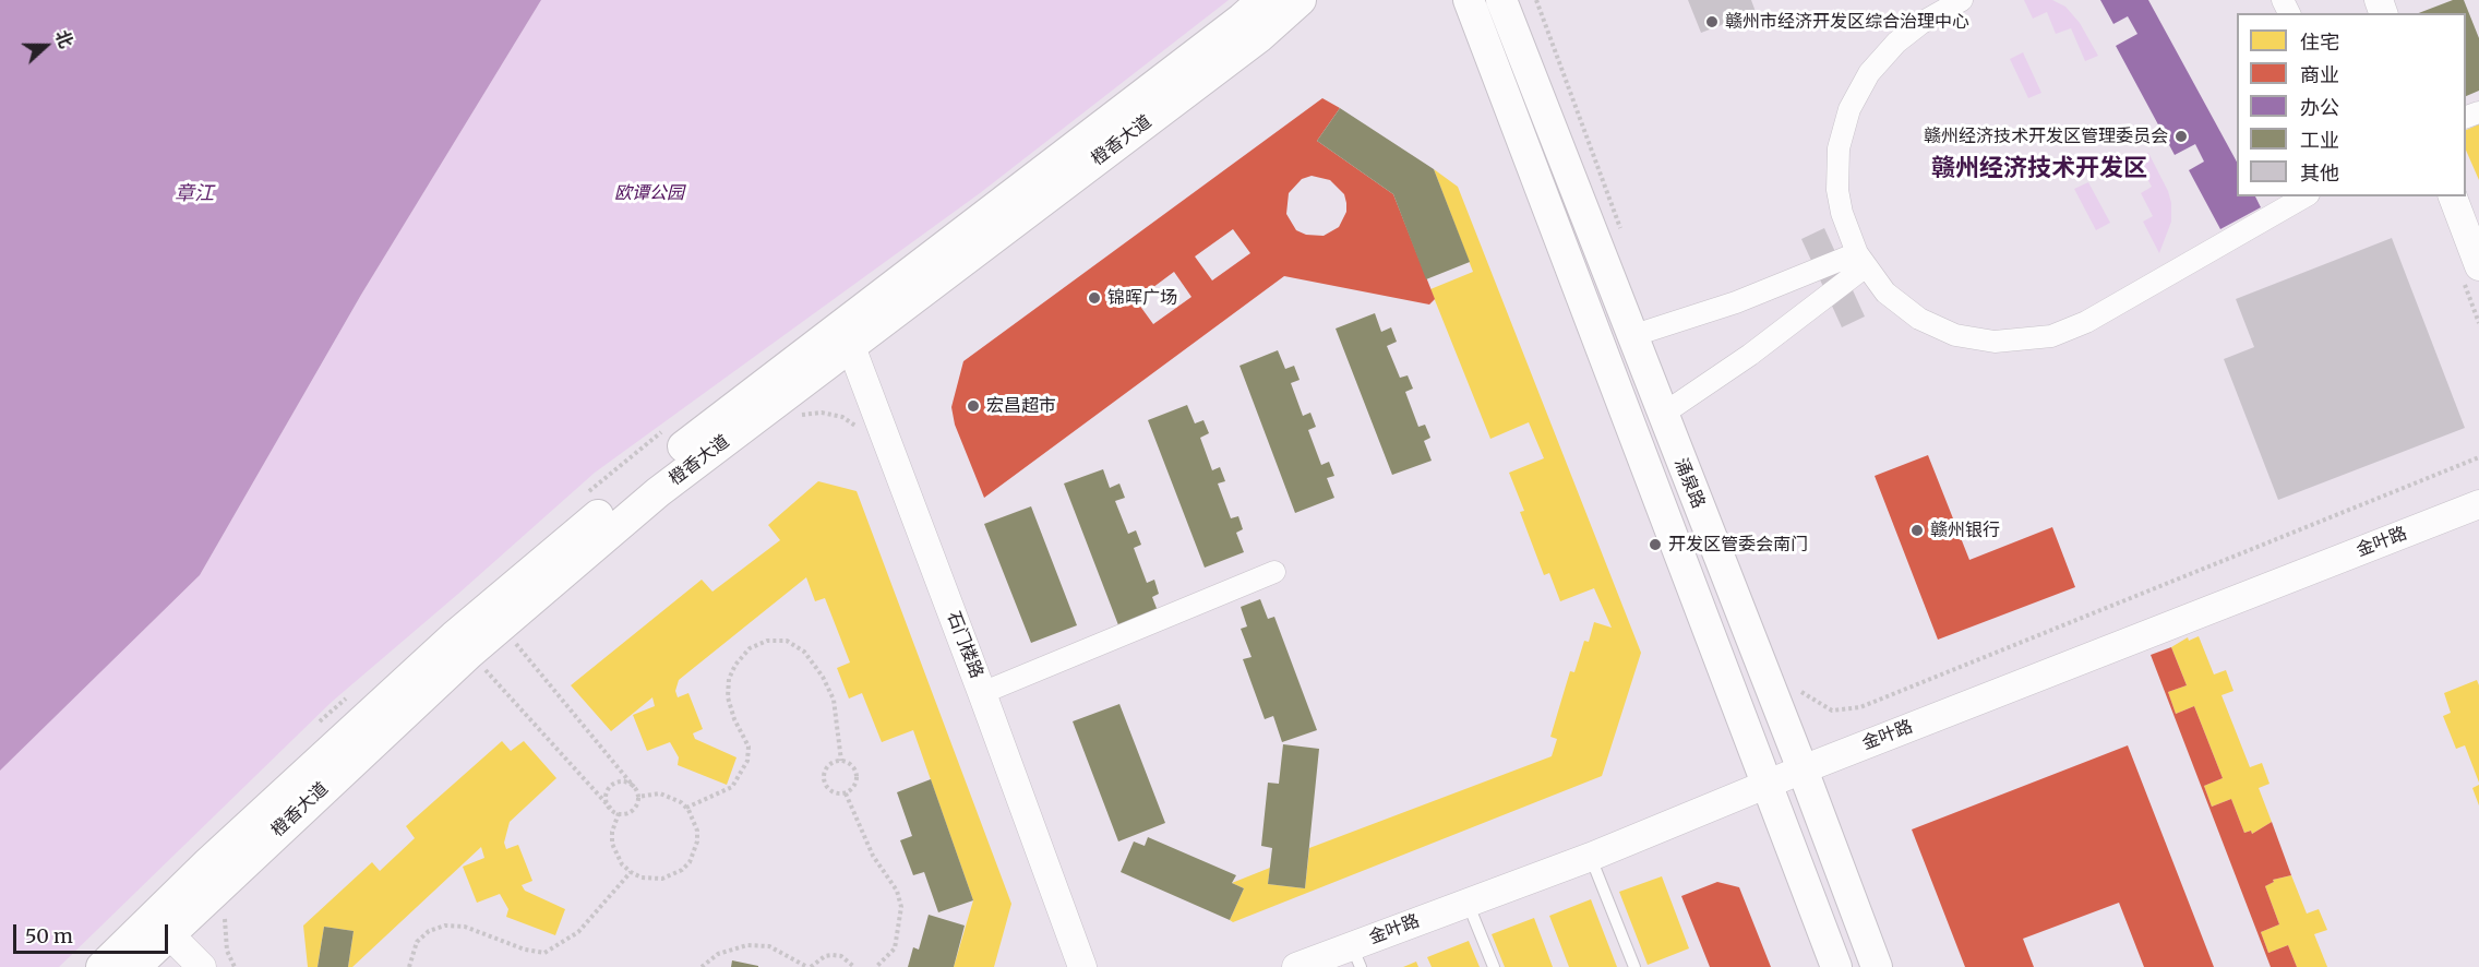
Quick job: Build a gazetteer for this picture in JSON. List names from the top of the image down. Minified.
{"streets":{"main road":["橙香大道","涌泉路"],"street":["金叶路","石门楼路"]},"crossings":[["橙香大道","石门楼路"],["涌泉路","金叶路"]],"districts":["赣州经济技术开发区"],"water":["章江"],"parks":["欧谭公园"],"places":["赣州市经济开发区综合治理中心","赣州经济技术开发区管理委员会","锦晖广场","宏昌超市","赣州银行","开发区管委会南门"],"legend":["住宅","商业","办公","工业","其他"],"scale_bar":"50 m","north":"right"}
